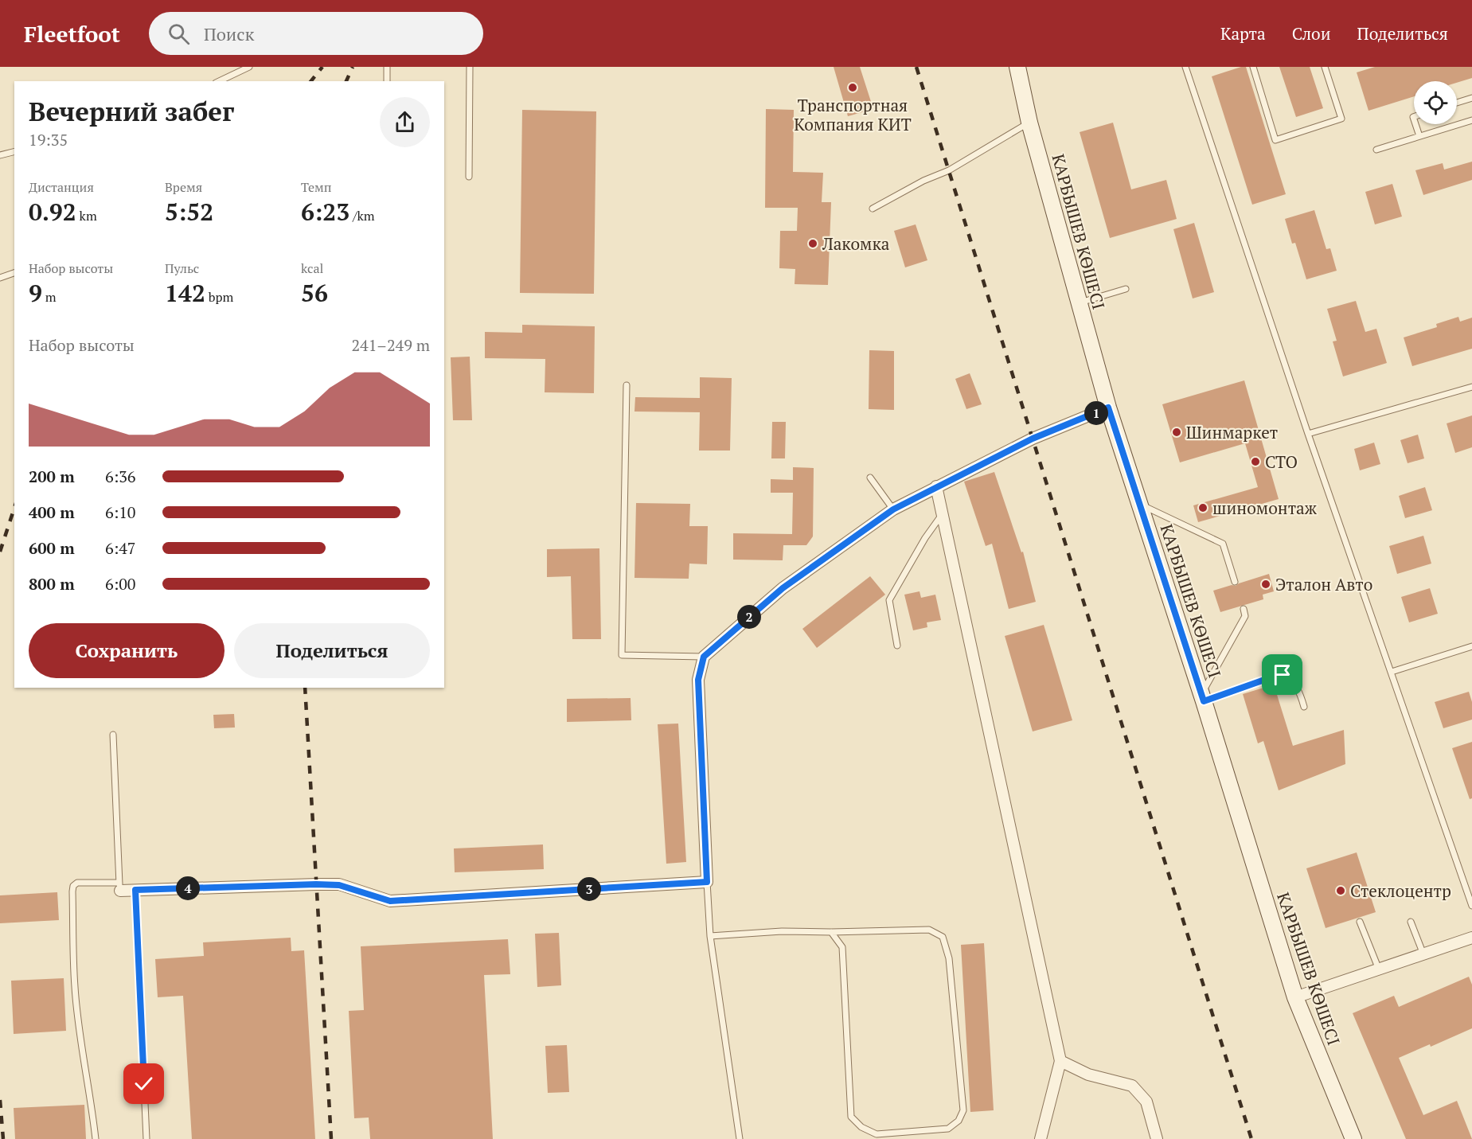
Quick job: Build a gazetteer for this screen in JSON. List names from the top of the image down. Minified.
{"streets":{"main road":["КАРБЫШЕВ КӨШЕСІ"]},"places":["Транспортная Компания КИТ","Лакомка","Шинмаркет","СТО","шиномонтаж","Эталон Авто","Стеклоцентр"],"page":{"header":"Fleetfoot","search":"Поиск","nav":["Карта","Слои","Поделиться"],"heading":["Вечерний забег","19:35"],"stats":[["Дистанция","0.92 km"],["Время","5:52"],["Темп","6:23 /km"],["Набор высоты","9 m"],["Пульс","142 bpm"],["kcal","56"]],"chart":["Набор высоты","241–249 m"],"pins":["1","2","4","3"],"list":[{"name":"200 m","note":"6:36"},{"name":"400 m","note":"6:10"},{"name":"600 m","note":"6:47"},{"name":"800 m","note":"6:00"}],"buttons":["Сохранить","Поделиться"]}}
